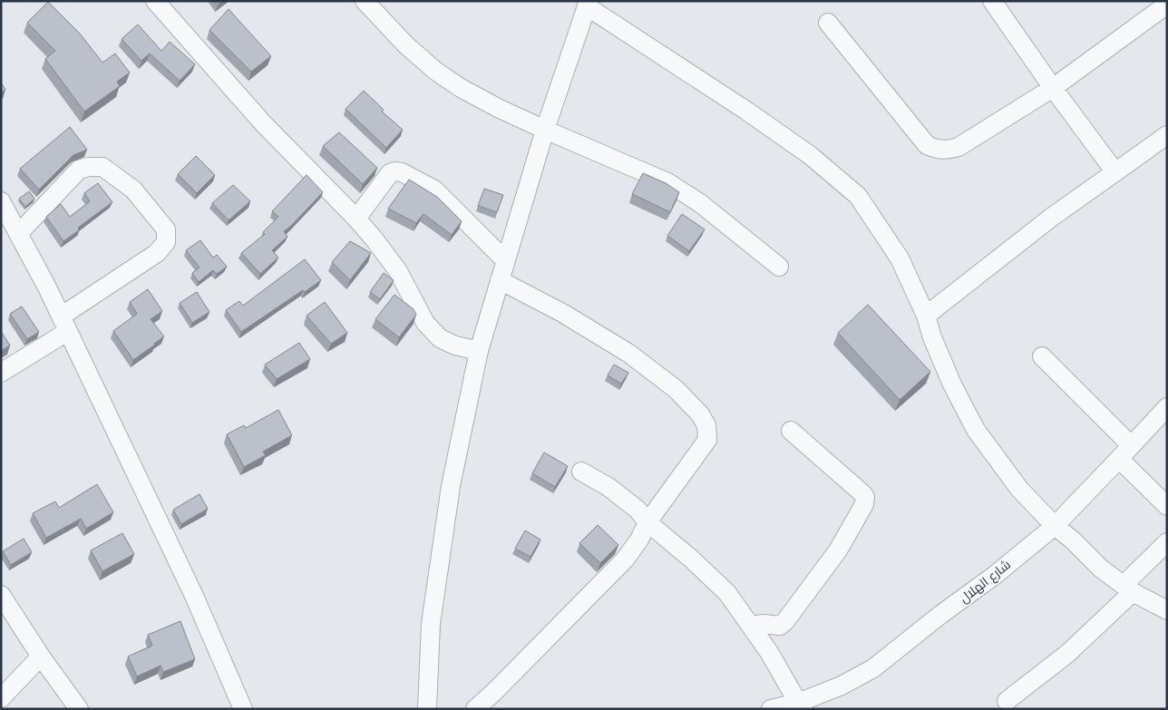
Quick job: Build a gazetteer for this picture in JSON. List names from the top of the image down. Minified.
{"streets":{"street":["شارع الهلال"]}}
